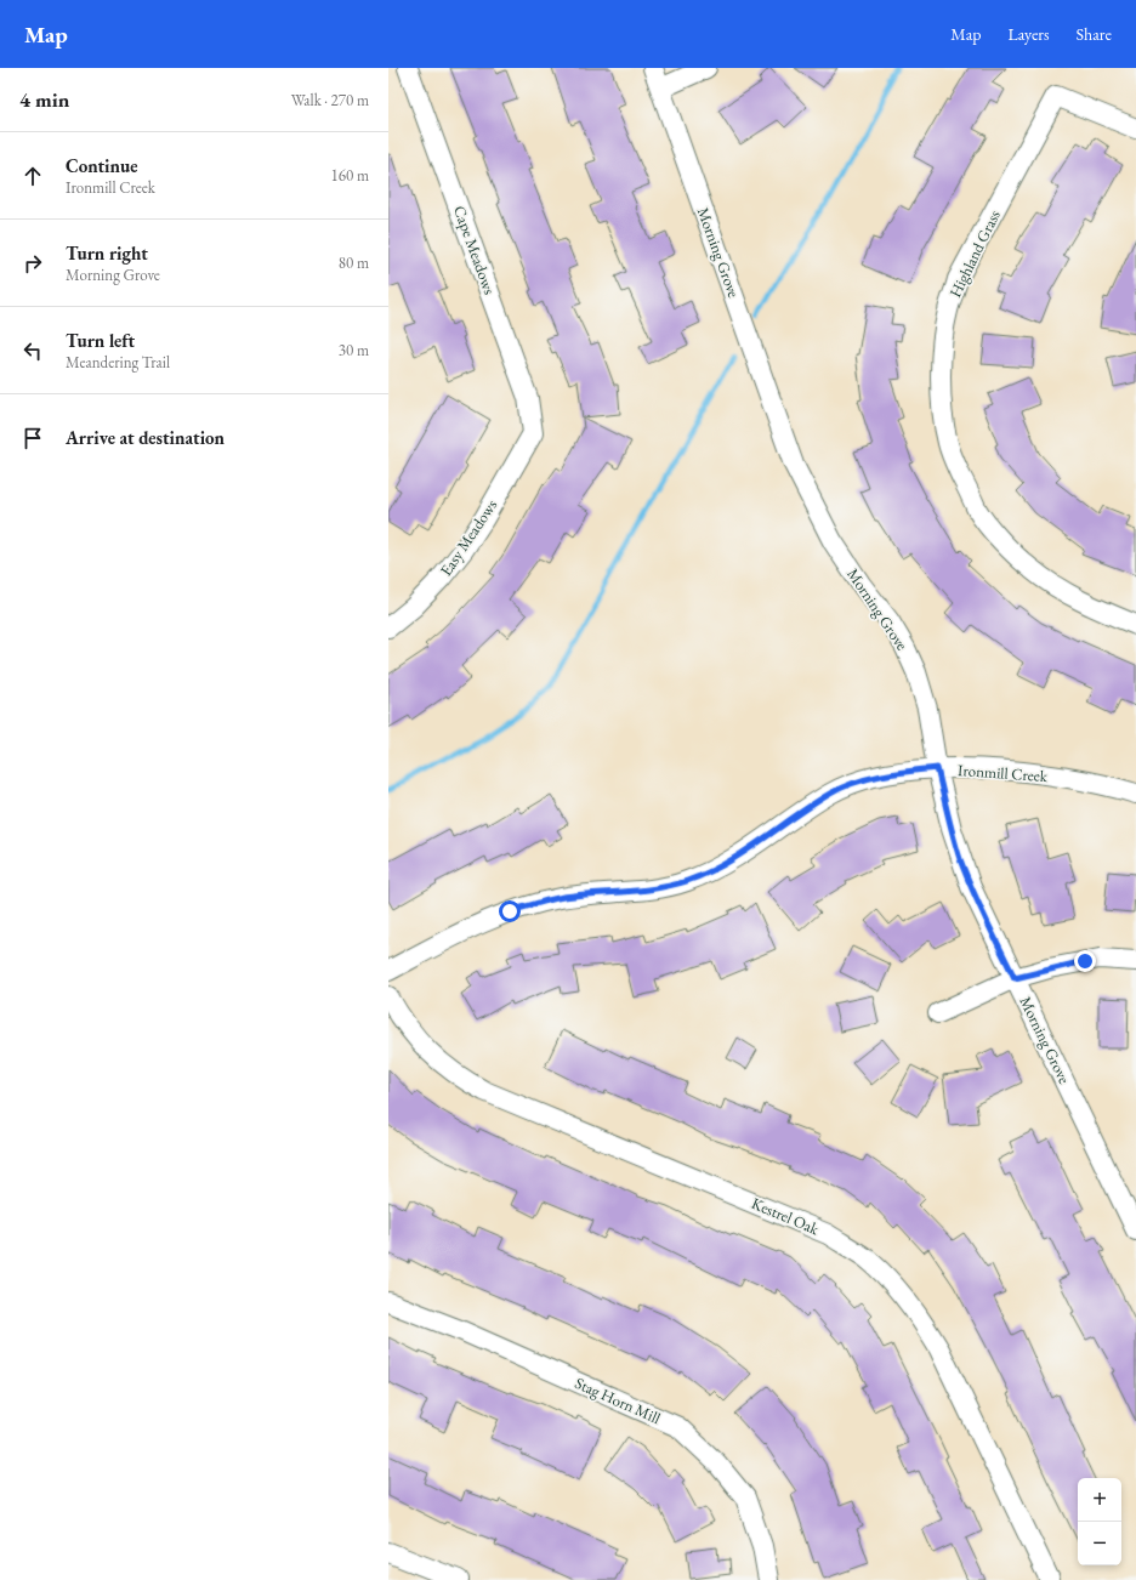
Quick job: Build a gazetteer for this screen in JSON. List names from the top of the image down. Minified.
{"streets":{"street":["Cape Meadows","Morning Grove","Highland Grass","Easy Meadows","Ironmill Creek","Kestrel Oak","Stag Horn Mill"]},"crossings":[["Cape Meadows","Easy Meadows"],["Morning Grove","Ironmill Creek"]],"page":{"header":"Map","nav":["Map","Layers","Share"],"heading":["4 min","Walk · 270 m"],"list":[["Continue","Ironmill Creek","160 m"],["Turn right","Morning Grove","80 m"],["Turn left","Meandering Trail","30 m"],"Arrive at destination"],"map_buttons":["+","−"]}}
